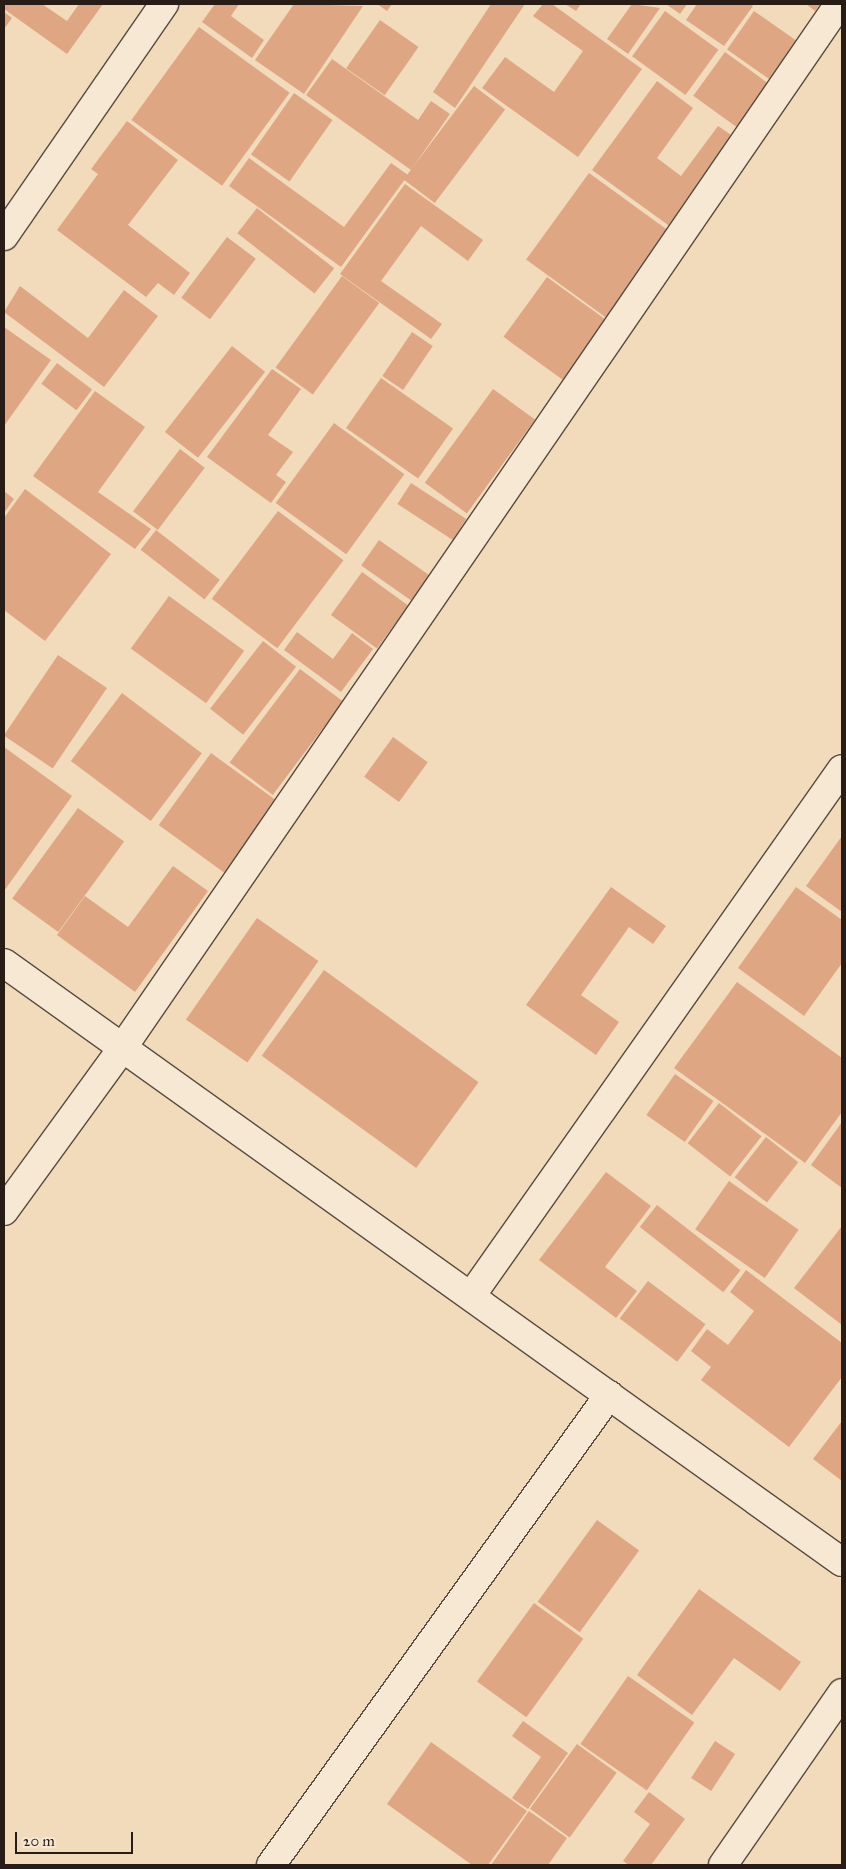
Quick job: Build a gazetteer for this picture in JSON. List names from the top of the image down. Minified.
{"scale_bar":"20 m"}
